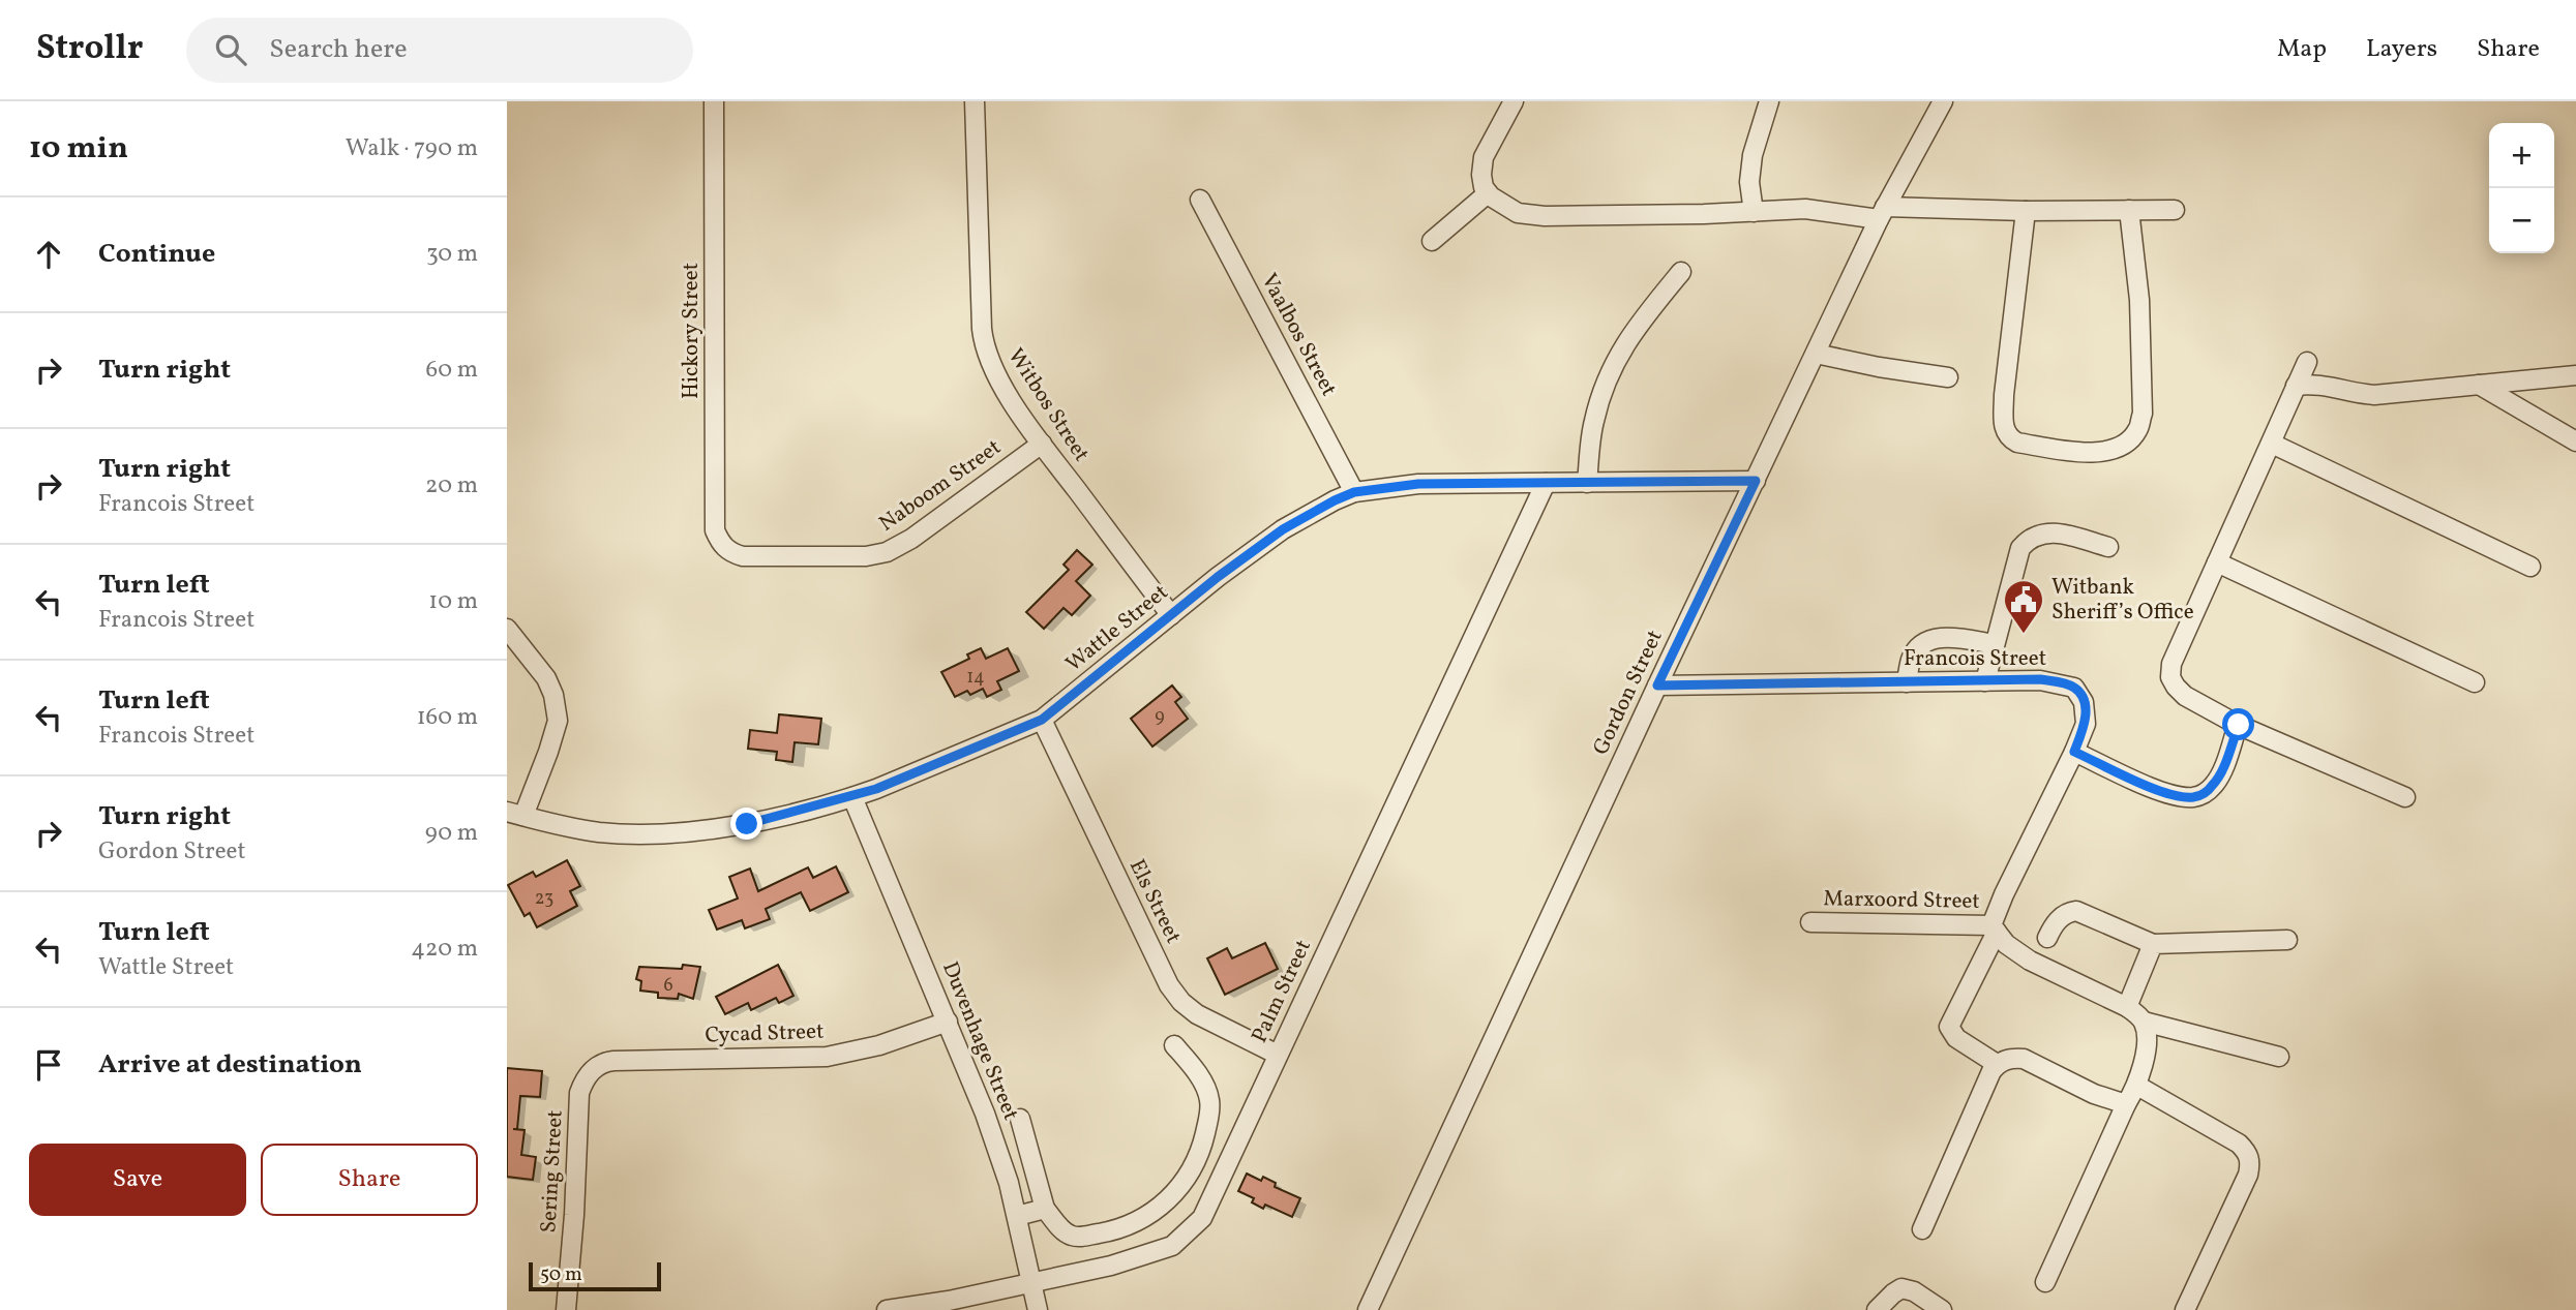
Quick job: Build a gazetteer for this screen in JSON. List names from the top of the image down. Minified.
{"streets":{"street":["Hickory Street","Vaalbos Street","Witbos Street","Naboom Street","Wattle Street","Francois Street","Gordon Street","Marxoord Street","Els Street","Palm Street","Cycad Street","Duvenhage Street","Sering Street"]},"crossings":[["Hickory Street","Naboom Street"],["Vaalbos Street","Wattle Street"],["Witbos Street","Naboom Street"],["Witbos Street","Wattle Street"],["Wattle Street","Gordon Street"],["Wattle Street","Els Street"],["Wattle Street","Palm Street"],["Wattle Street","Duvenhage Street"],["Francois Street","Gordon Street"],["Francois Street","Marxoord Street"],["Els Street","Palm Street"],["Palm Street","Duvenhage Street"],["Cycad Street","Duvenhage Street"],["Cycad Street","Sering Street"]],"places":{"public building":["Witbank Sheriff’s Office"]},"house_numbers":["14","9","23","6"],"scale_bar":"50 m","page":{"header":"Strollr","search":"Search here","nav":["Map","Layers","Share"],"heading":["10 min","Walk · 790 m"],"map_buttons":["+","−"],"list":[["Continue","30 m"],["Turn right","60 m"],["Turn right","Francois Street","20 m"],["Turn left","Francois Street","10 m"],["Turn left","Francois Street","160 m"],["Turn right","Gordon Street","90 m"],["Turn left","Wattle Street","420 m"],"Arrive at destination"],"buttons":["Save","Share"],"scale":"50 m"}}
